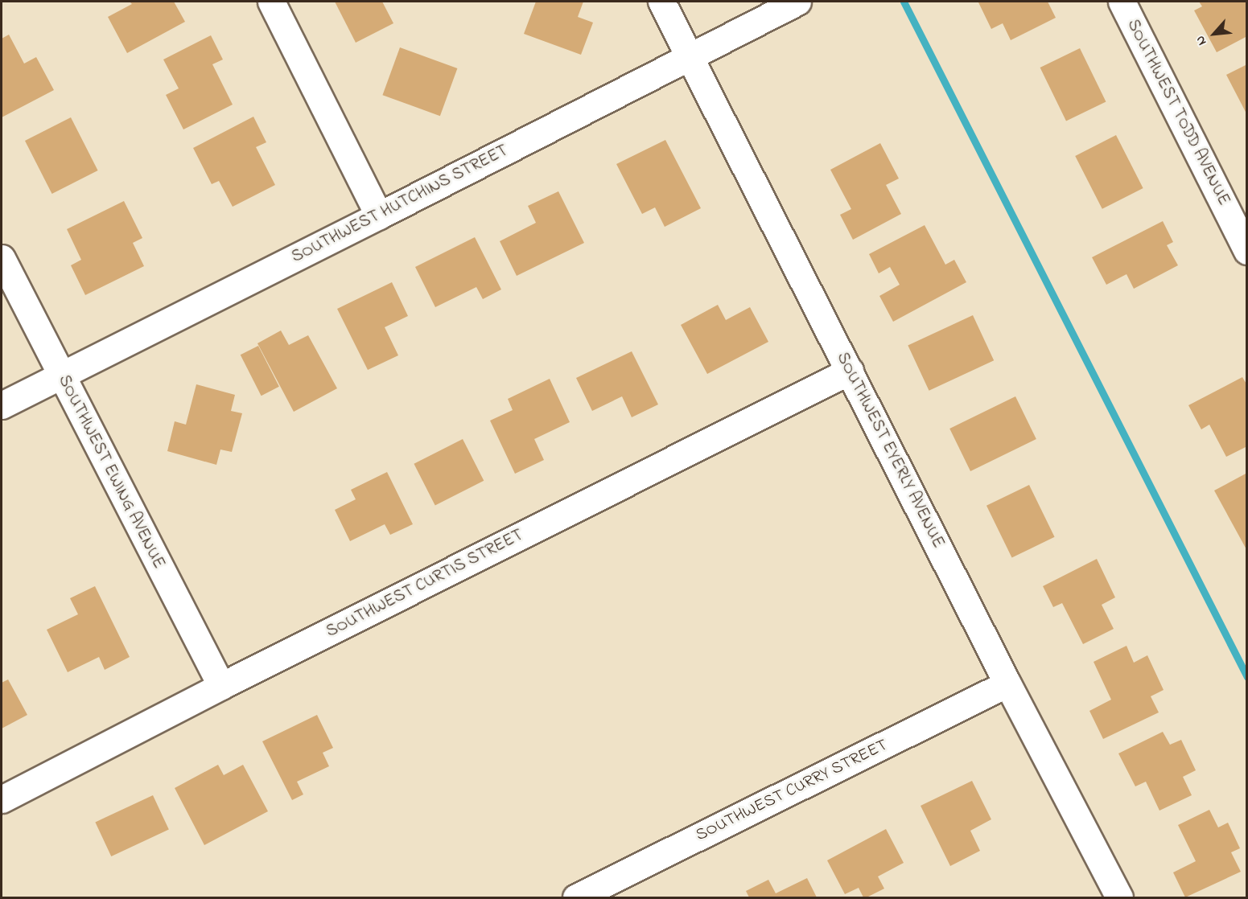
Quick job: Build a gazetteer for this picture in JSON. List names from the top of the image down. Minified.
{"streets":{"street":["SOUTHWEST TODD AVENUE","SOUTHWEST HUTCHINS STREET","SOUTHWEST EYERLY AVENUE","SOUTHWEST EWING AVENUE","SOUTHWEST CURTIS STREET","SOUTHWEST CURRY STREET"]},"crossings":[["SOUTHWEST HUTCHINS STREET","SOUTHWEST EYERLY AVENUE"],["SOUTHWEST HUTCHINS STREET","SOUTHWEST EWING AVENUE"],["SOUTHWEST EYERLY AVENUE","SOUTHWEST CURTIS STREET"],["SOUTHWEST EYERLY AVENUE","SOUTHWEST CURRY STREET"],["SOUTHWEST EWING AVENUE","SOUTHWEST CURTIS STREET"]],"north":"bottom left"}
